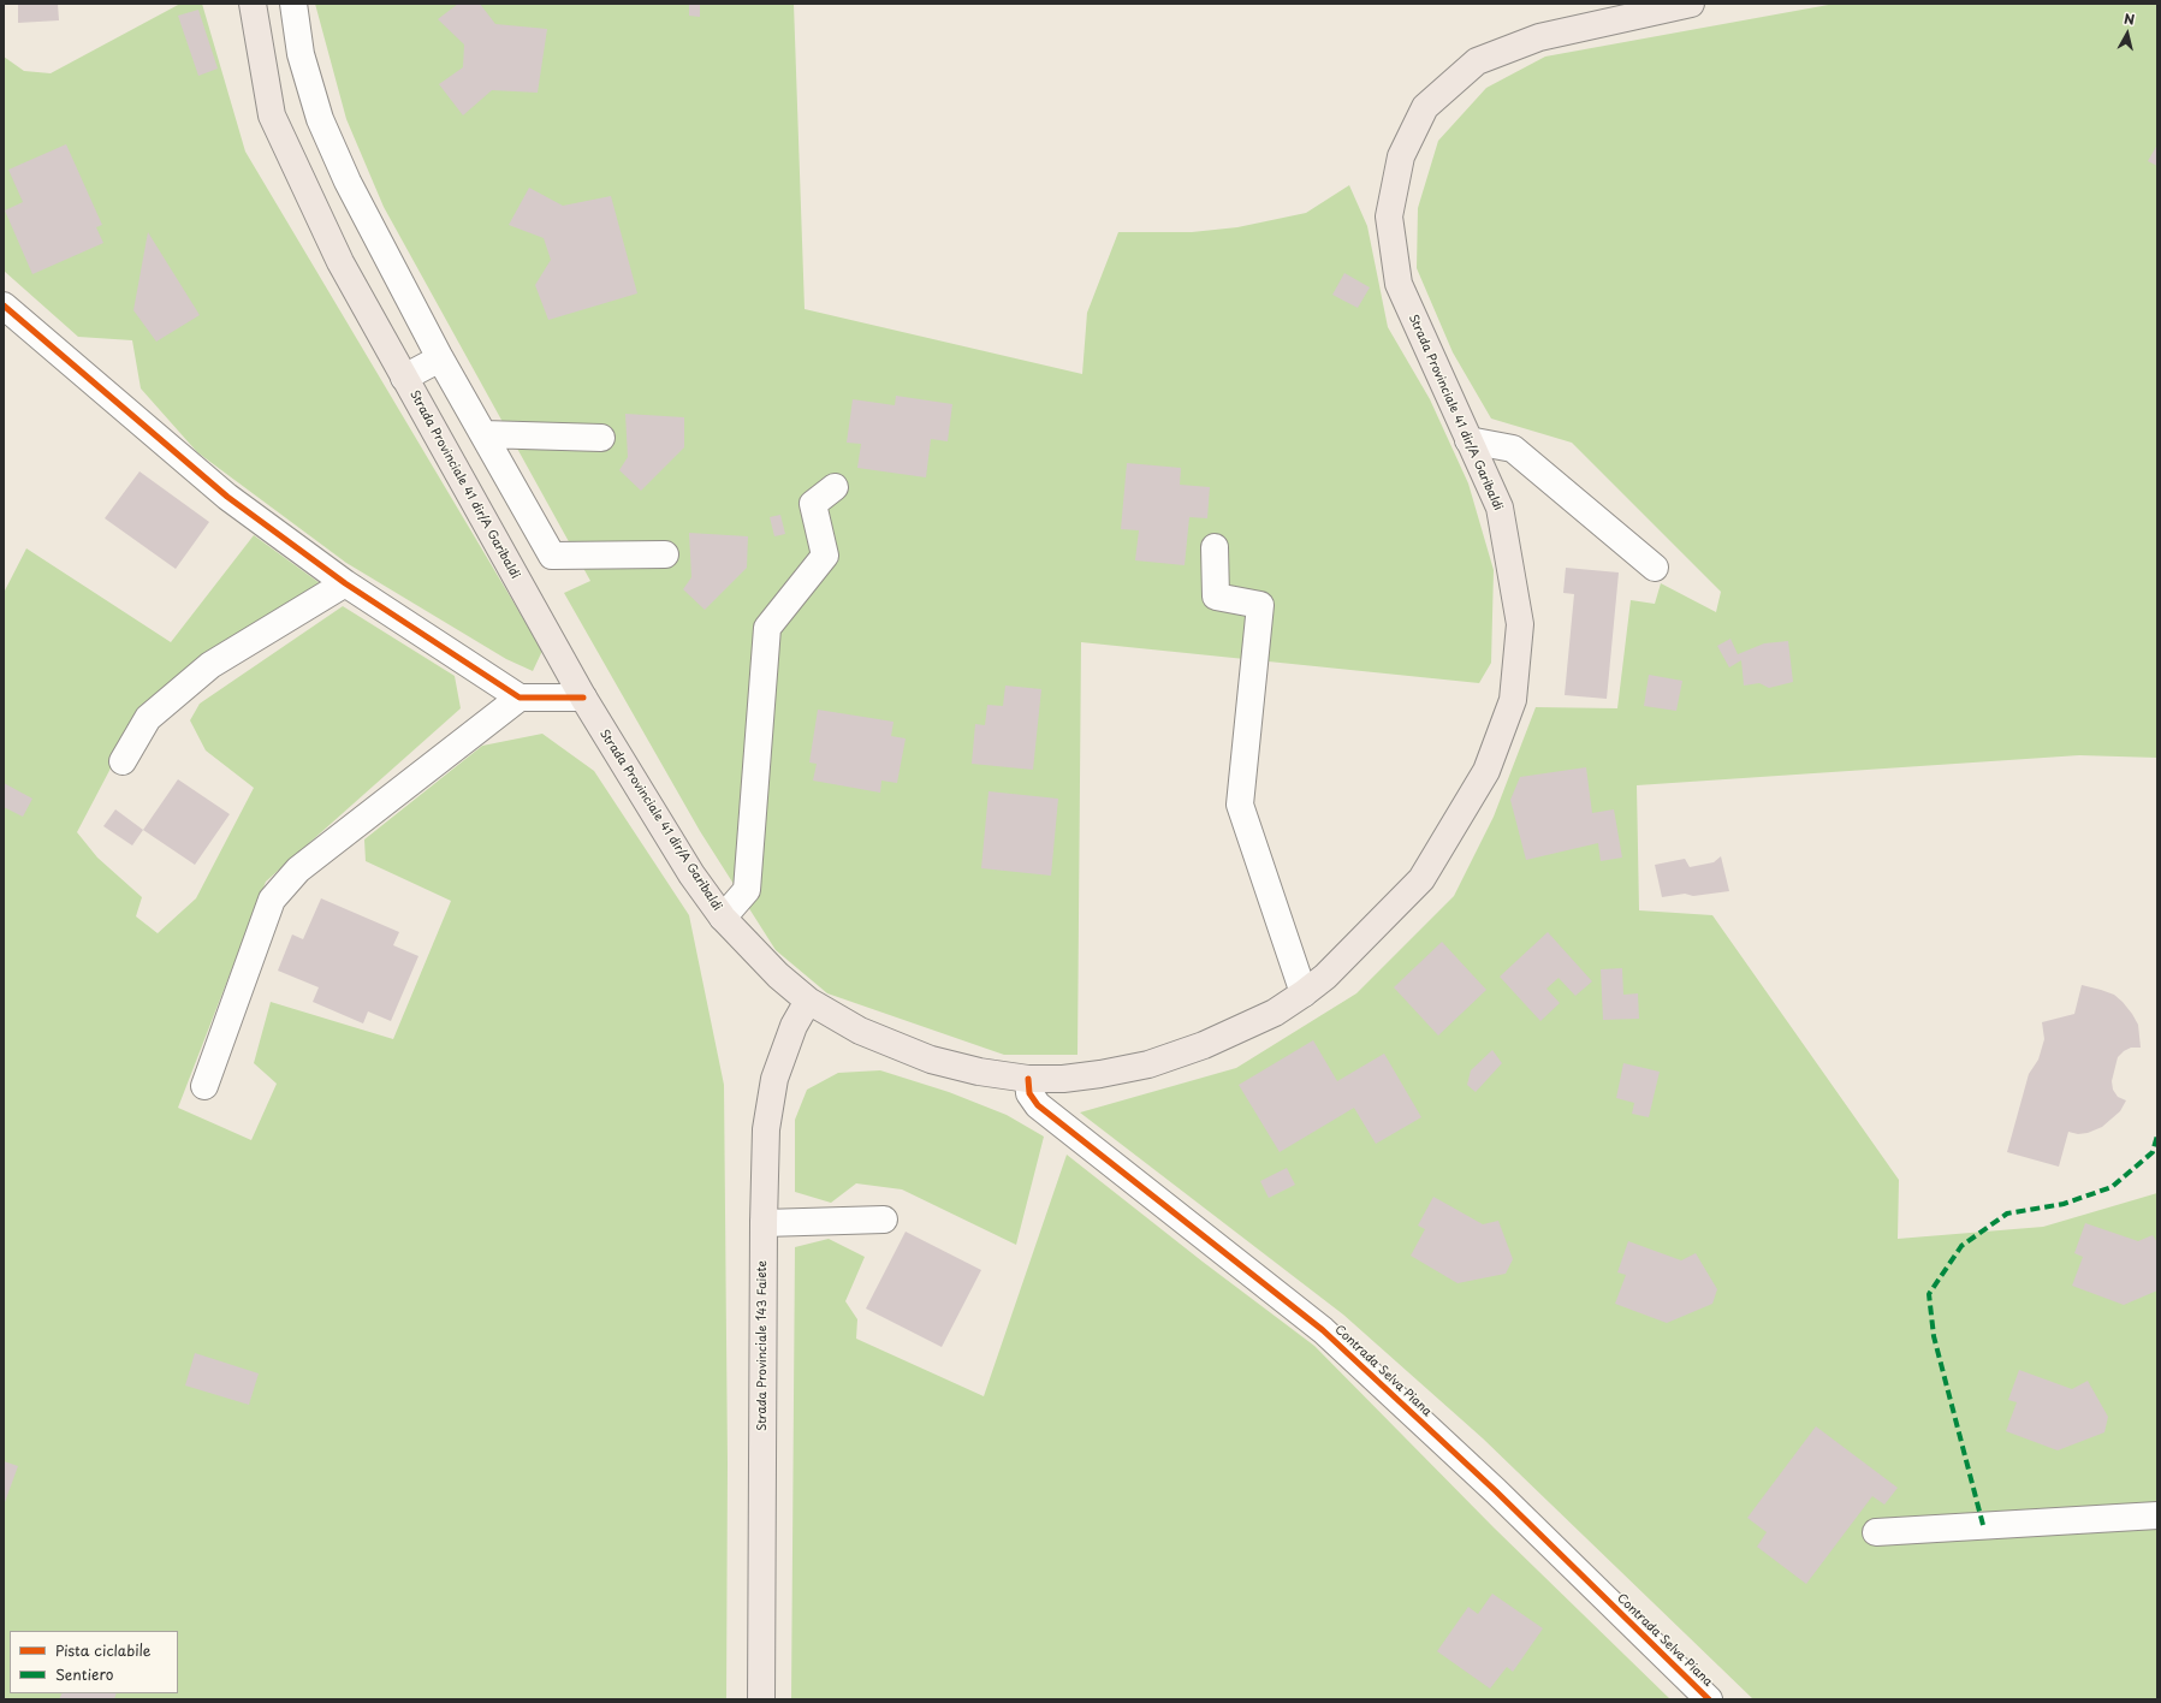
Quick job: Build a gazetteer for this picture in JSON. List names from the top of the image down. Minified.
{"streets":{"main road":["Strada Provinciale 41 dir/A Garibaldi","Strada Provinciale 143 Faiete"],"street":["Contrada Selva Piana"]},"crossings":[["Strada Provinciale 41 dir/A Garibaldi","Strada Provinciale 143 Faiete"],["Strada Provinciale 41 dir/A Garibaldi","Contrada Selva Piana"]],"legend":["Pista ciclabile","Sentiero"],"north":"top"}
